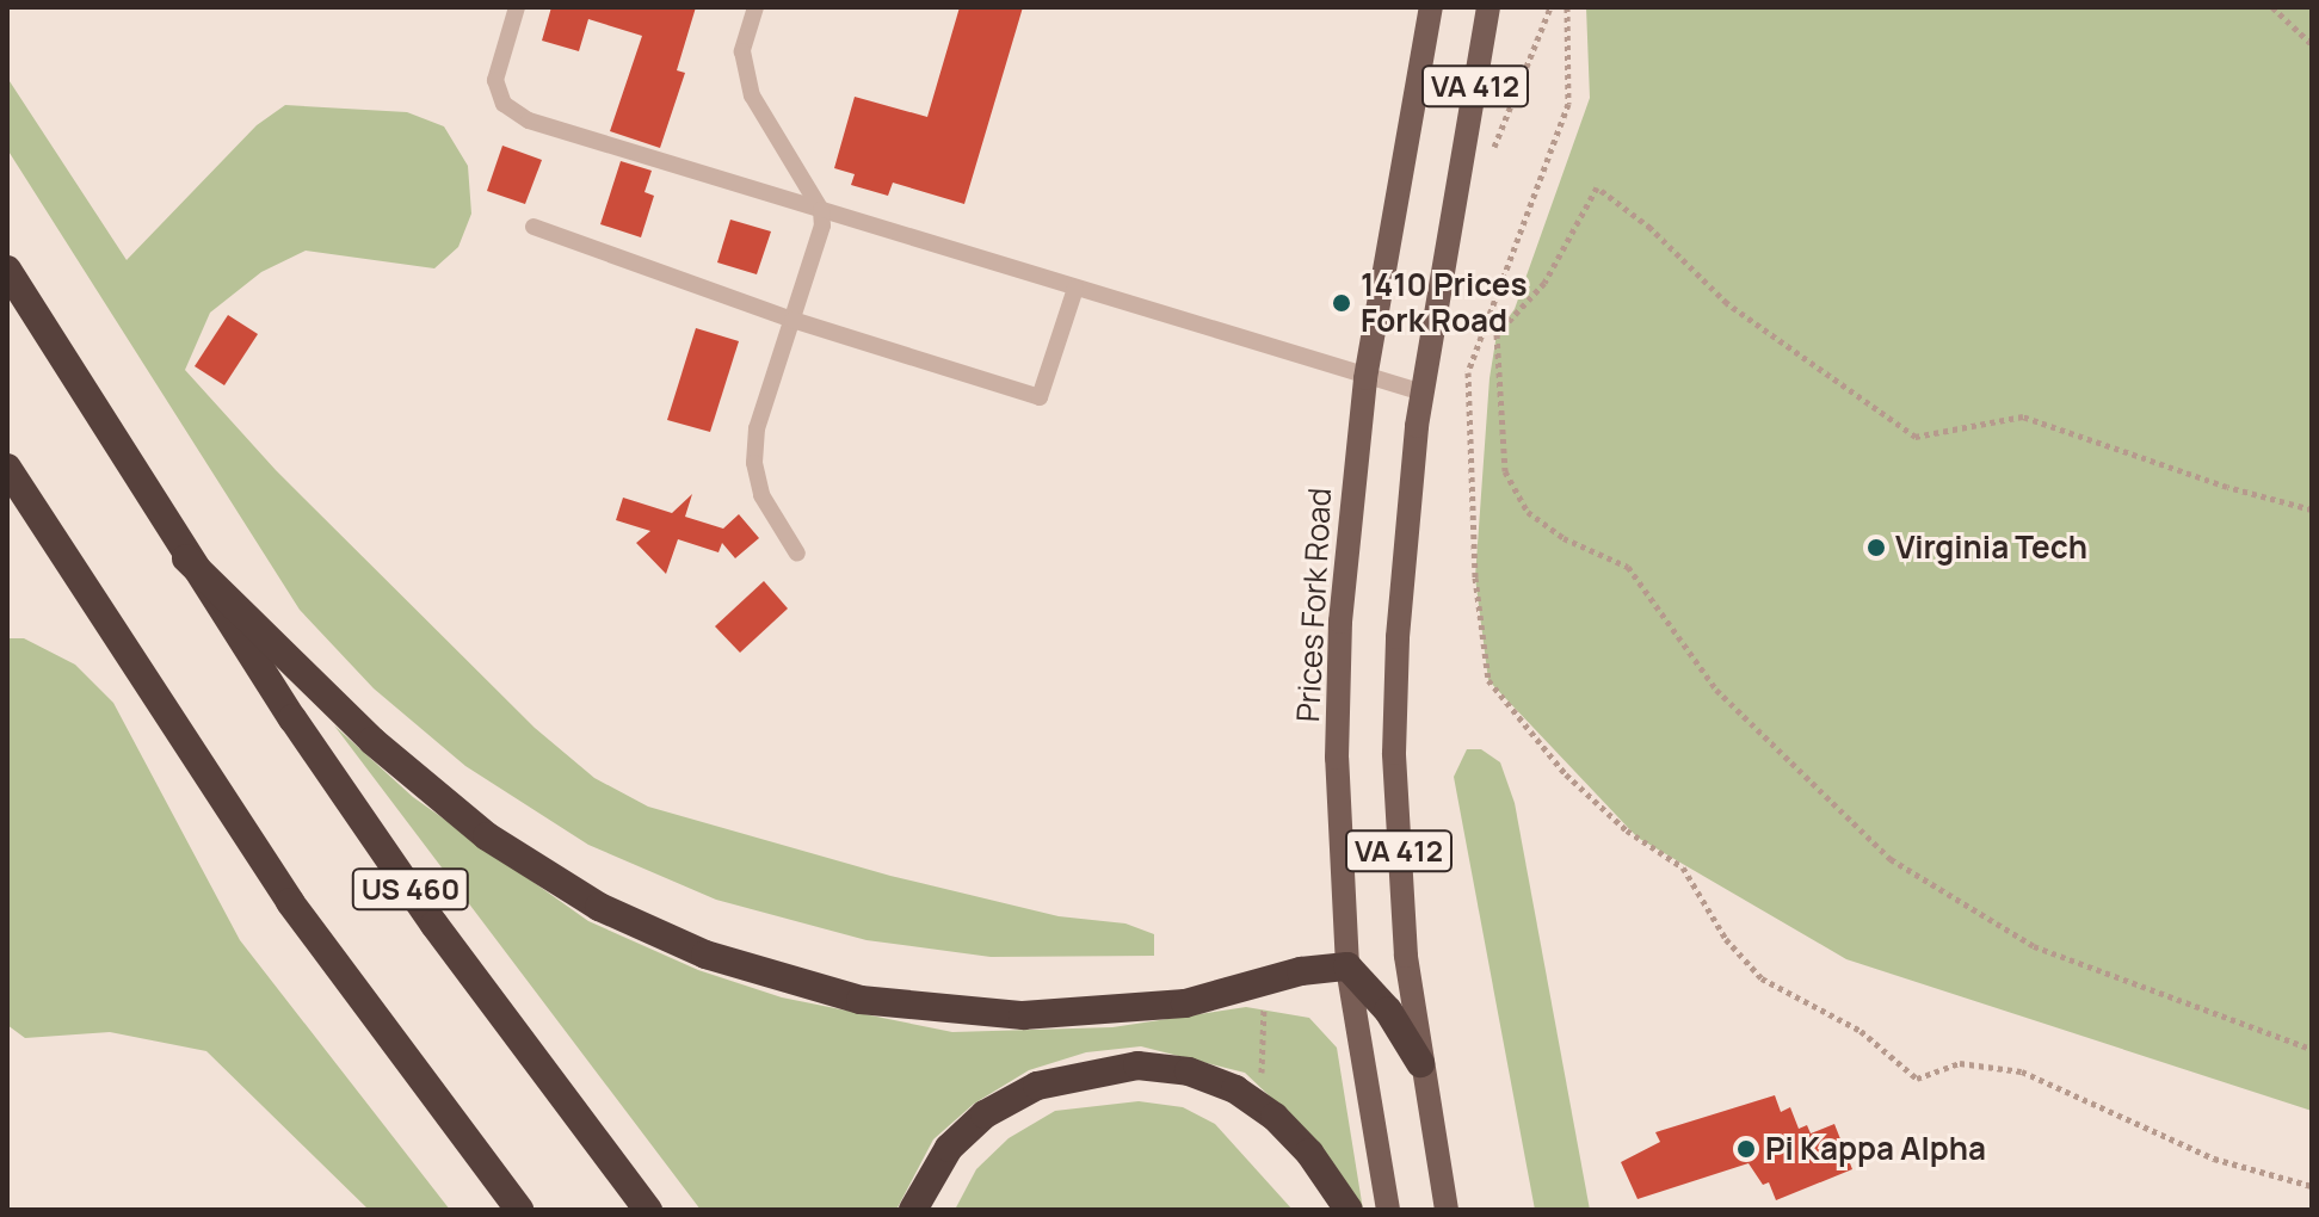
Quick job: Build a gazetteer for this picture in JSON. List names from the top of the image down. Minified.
{"streets":{"highway":["US 460"],"main road":["VA 412","Prices Fork Road"]},"places":["1410 Prices Fork Road","Virginia Tech","Pi Kappa Alpha"]}
